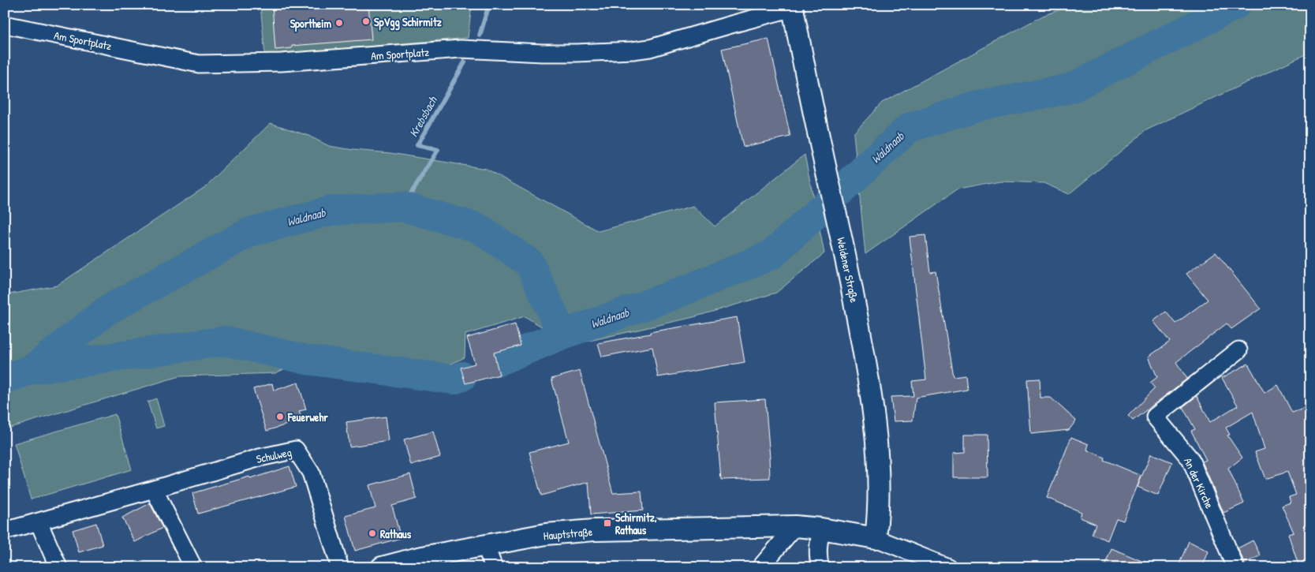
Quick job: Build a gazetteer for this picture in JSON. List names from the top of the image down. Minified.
{"streets":{"street":["Am Sportplatz","Weidener Straße","Schulweg","An der Kirche","Hauptstraße"]},"crossings":[["Am Sportplatz","Weidener Straße"],["Weidener Straße","Hauptstraße"]],"water":["Krebsbach","Waldnaab"],"places":{"other":["SpVgg Schirmitz","Sportheim","Feuerwehr","Rathaus"],"transit":["Schirmitz, Rathaus"]}}
